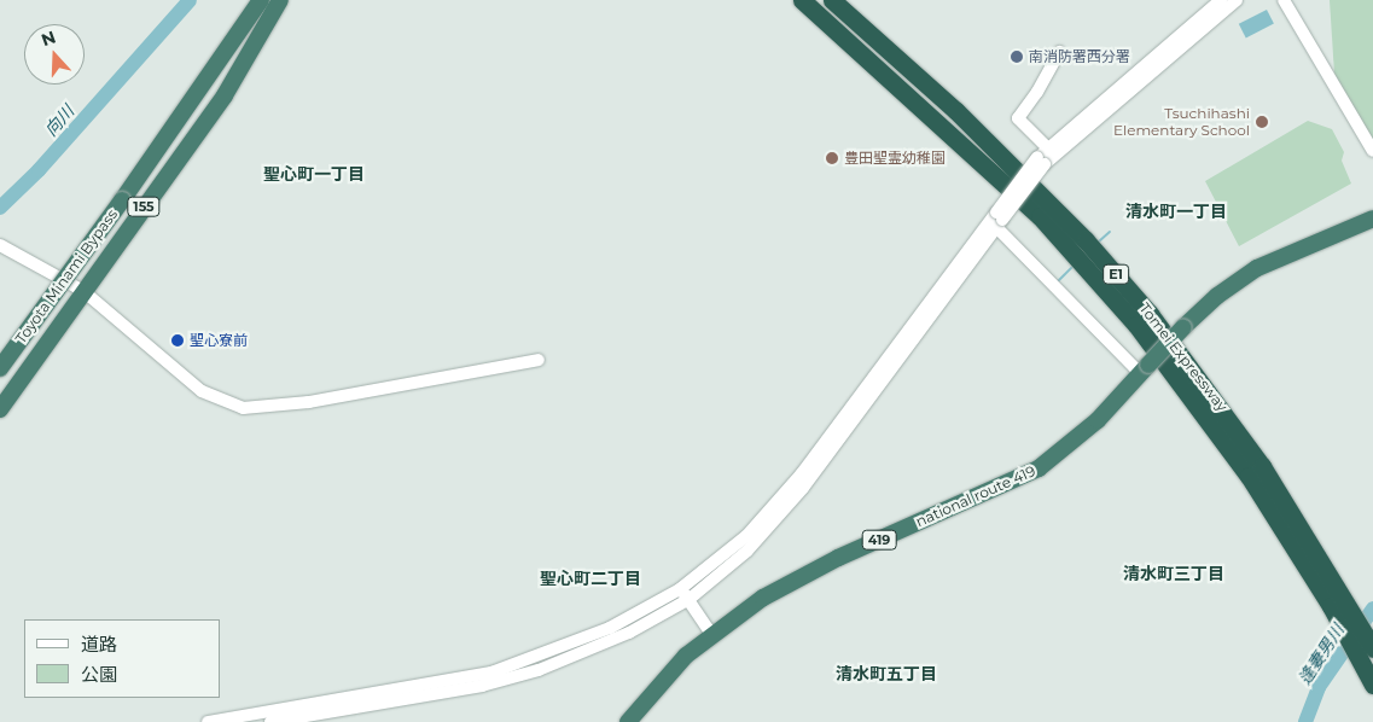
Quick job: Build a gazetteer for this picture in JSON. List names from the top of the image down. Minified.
{"streets":{"highway":["155","E1","Toyota Minami Bypass","Tomei Expressway","national route 419","419"]},"districts":["聖心町一丁目","清水町一丁目","清水町三丁目","聖心町二丁目","清水町五丁目"],"water":["向川","逢妻男川"],"places":["南消防署西分署","Tsuchihashi Elementary School","豊田聖霊幼稚園","聖心寮前"],"legend":["道路","公園"],"north":"top"}
